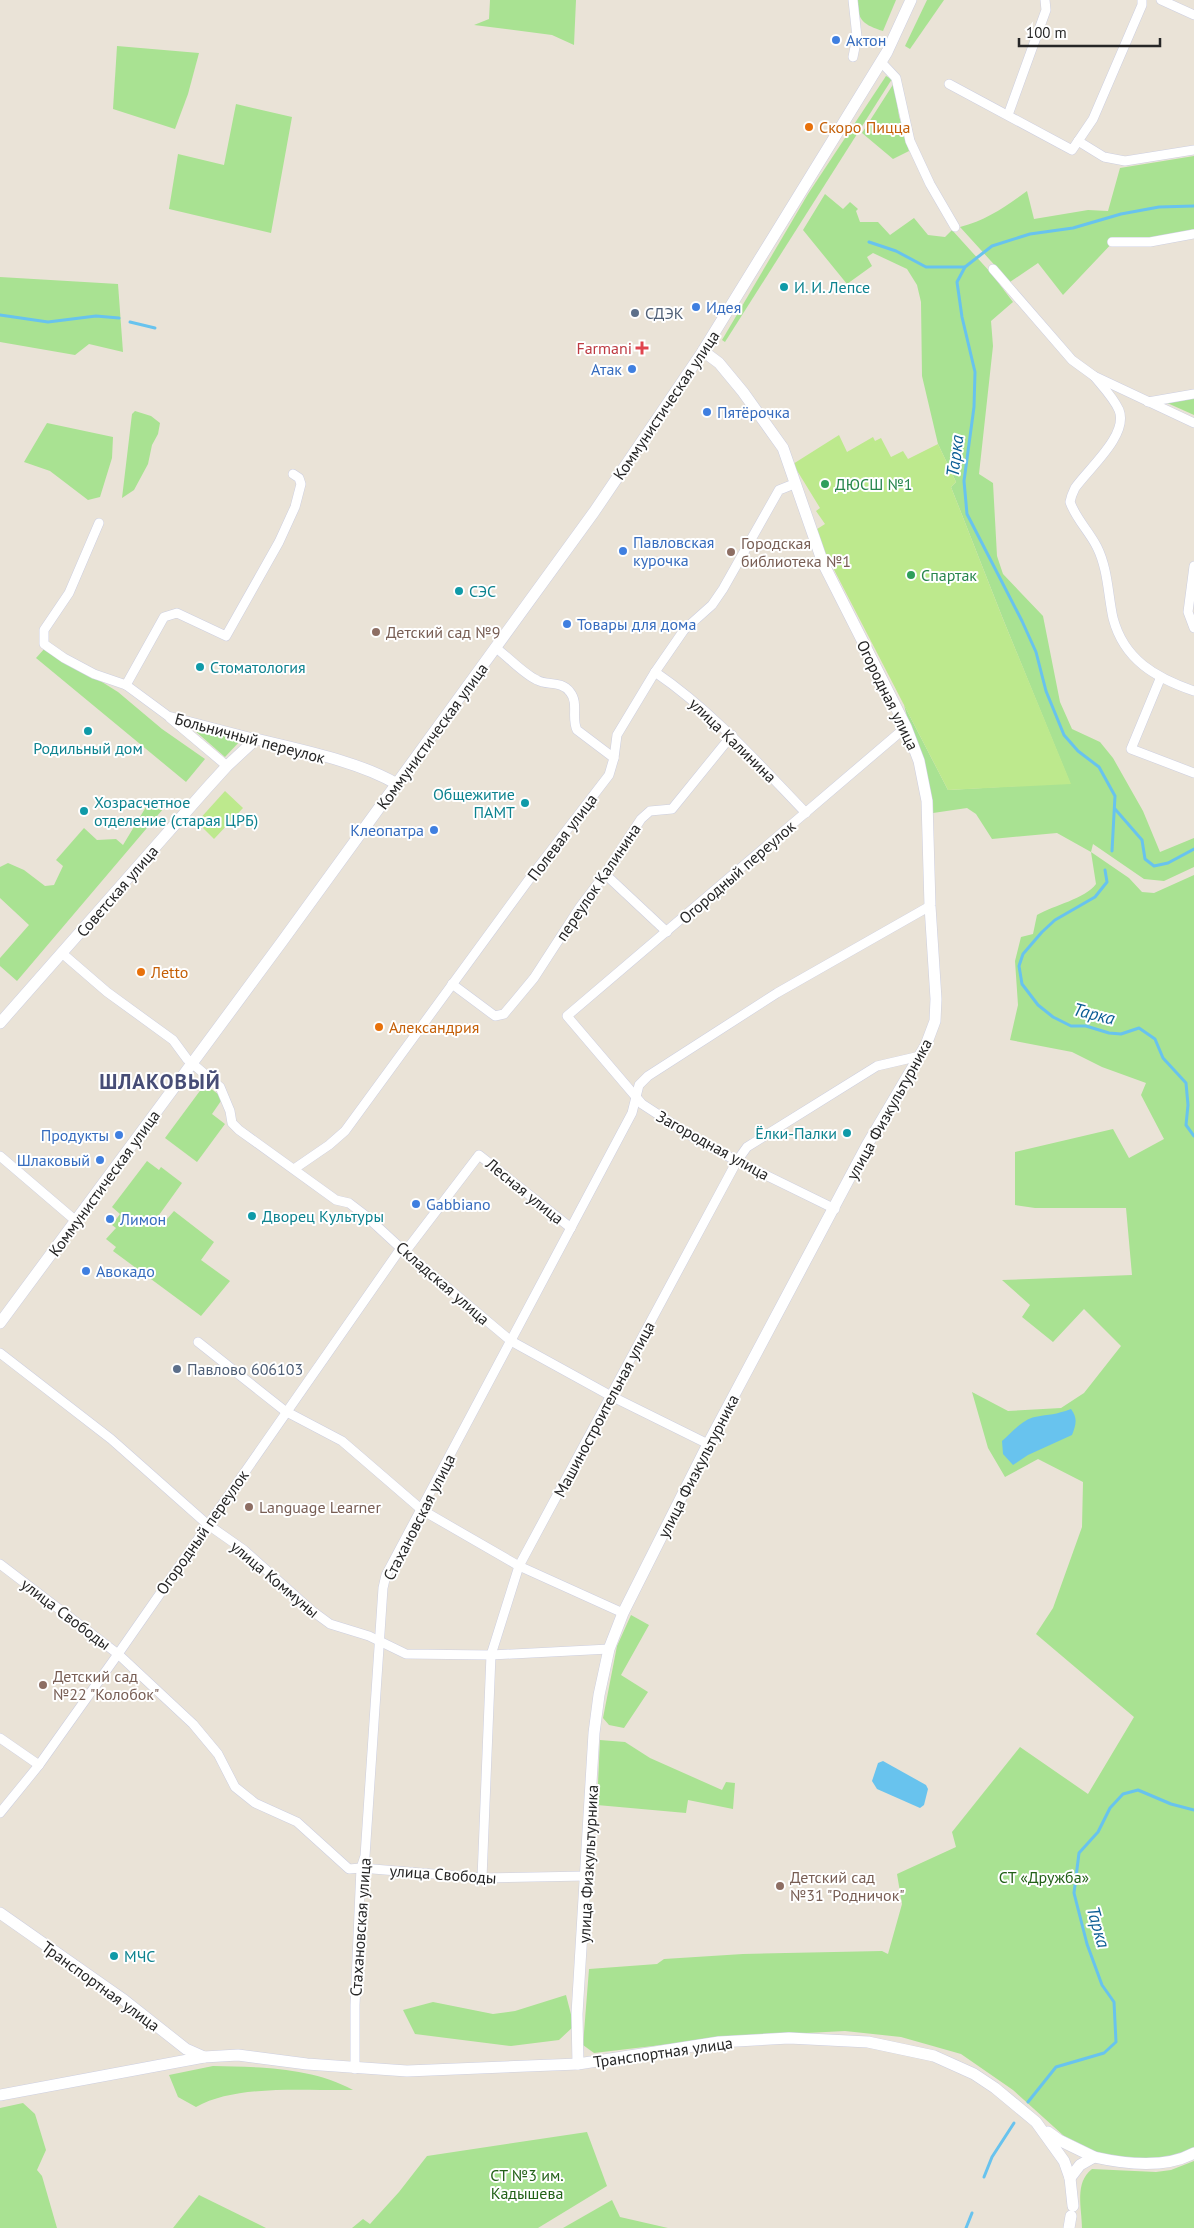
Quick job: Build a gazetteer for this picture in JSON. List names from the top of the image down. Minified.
{"streets":{"street":["Коммунистическая улица","Огородная улица","Больничный переулок","улица Калинина","Полевая улица","Огородный переулок","переулок Калинина","Советская улица","улица Физкультурника","Загородная улица","Лесная улица","Складская улица","Машиностроительная улица","Стахановская улица","улица Коммуны","улица Свободы","Транспортная улица"]},"crossings":[["Коммунистическая улица","Огородная улица"],["Коммунистическая улица","Больничный переулок"],["Коммунистическая улица","Складская улица"],["Огородная улица","Полевая улица"],["Огородная улица","Огородный переулок"],["Огородная улица","улица Физкультурника"],["Больничный переулок","Советская улица"],["улица Калинина","Полевая улица"],["улица Калинина","Огородный переулок"],["улица Калинина","переулок Калинина"],["Полевая улица","переулок Калинина"],["Полевая улица","Складская улица"],["Огородный переулок","Загородная улица"],["Огородный переулок","Лесная улица"],["Огородный переулок","Складская улица"],["Огородный переулок","улица Коммуны"],["Огородный переулок","улица Свободы"],["Советская улица","Складская улица"],["улица Физкультурника","Загородная улица"],["улица Физкультурника","Складская улица"],["улица Физкультурника","Машиностроительная улица"],["улица Физкультурника","улица Коммуны"],["улица Физкультурника","улица Свободы"],["улица Физкультурника","Транспортная улица"],["Загородная улица","Машиностроительная улица"],["Загородная улица","Стахановская улица"],["Лесная улица","Стахановская улица"],["Складская улица","Машиностроительная улица"],["Складская улица","Стахановская улица"],["Машиностроительная улица","улица Коммуны"],["Машиностроительная улица","улица Свободы"],["Стахановская улица","улица Коммуны"],["Стахановская улица","улица Свободы"],["Стахановская улица","Транспортная улица"]],"districts":["ШЛАКОВЫЙ"],"water":["Тарка"],"parks":["СТ «Дружба»","СТ №3 им. Кадышева"],"places":{"other":["Актон","Скоро Пицца","И. И. Лепсе","Идея","СДЭК","Атак","Пятёрочка","ДЮСШ №1","Павловская курочка","Городская библиотека №1","Спартак","СЭС","Товары для дома","Детский сад №9","Cтоматология","Родильный дом","Общежитие ПАМТ","Хозрасчетное отделение (старая ЦРБ)","Клеопатра","Леtto","Александрия","Ёлки-Палки","Продукты","Шлаковый","Gabbiano","Дворец Культуры","Лимон","Авокадо","Павлово 606103","Language Learner","Детский сад №22 \"Колобок\"","Детский сад №31 \"Родничок\"","МЧС"],"health":["Farmani"]},"scale_bar":"100 m"}
